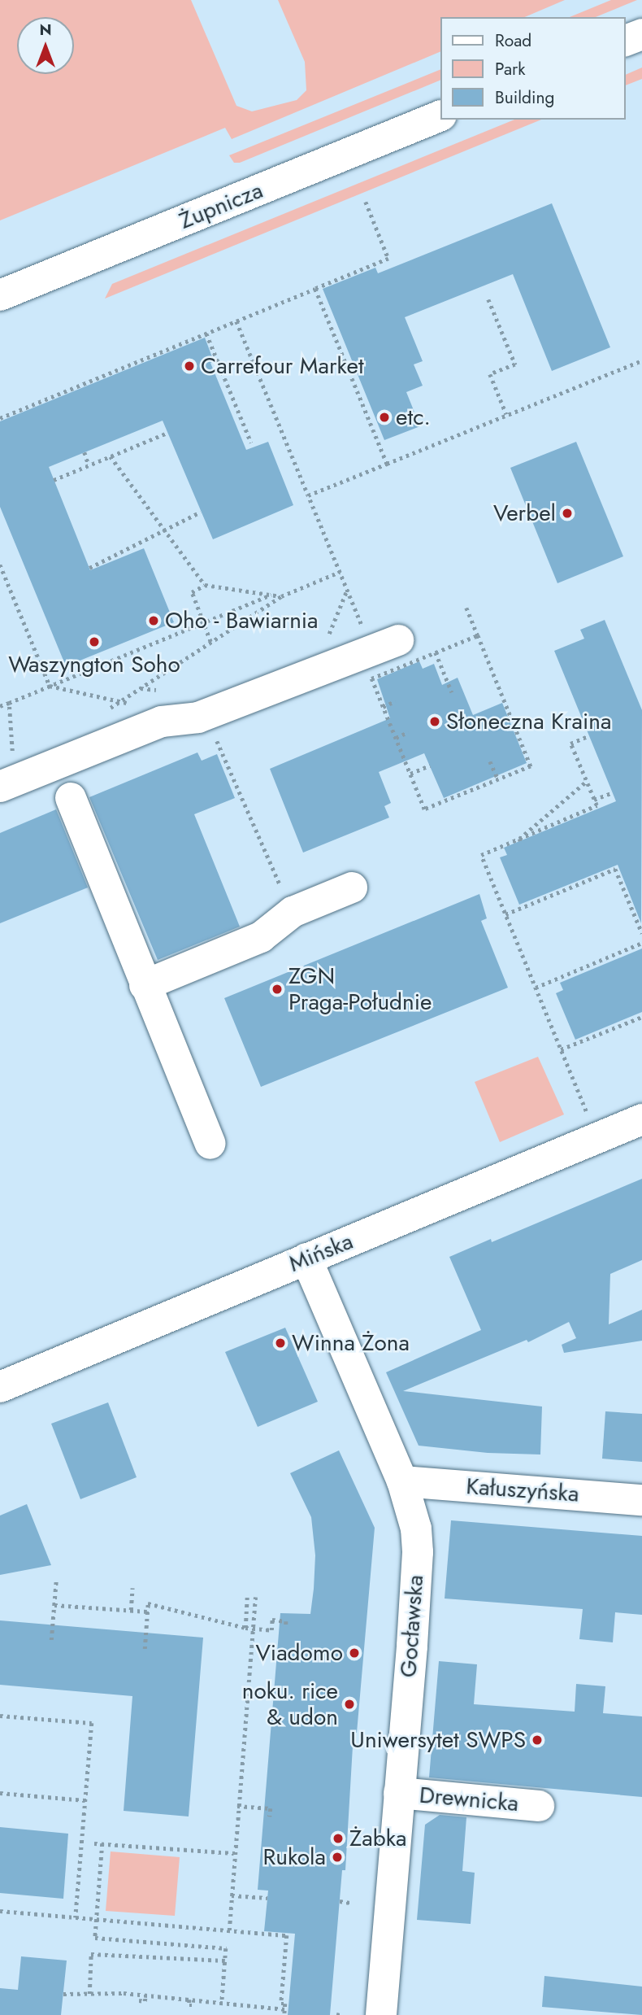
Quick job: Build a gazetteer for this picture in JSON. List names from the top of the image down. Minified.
{"streets":{"street":["Żupnicza","Mińska","Kałuszyńska","Gocławska","Drewnicka"]},"crossings":[["Mińska","Gocławska"],["Kałuszyńska","Gocławska"],["Gocławska","Drewnicka"]],"places":["Carrefour Market","etc.","Verbel","Oho - Bawiarnia","Waszyngton Soho","Słoneczna Kraina","ZGN Praga-Południe","Winna Żona","Viadomo","noku. rice & udon","Uniwersytet SWPS","Żabka","Rukola"],"legend":["Road","Park","Building"],"north":"top"}
